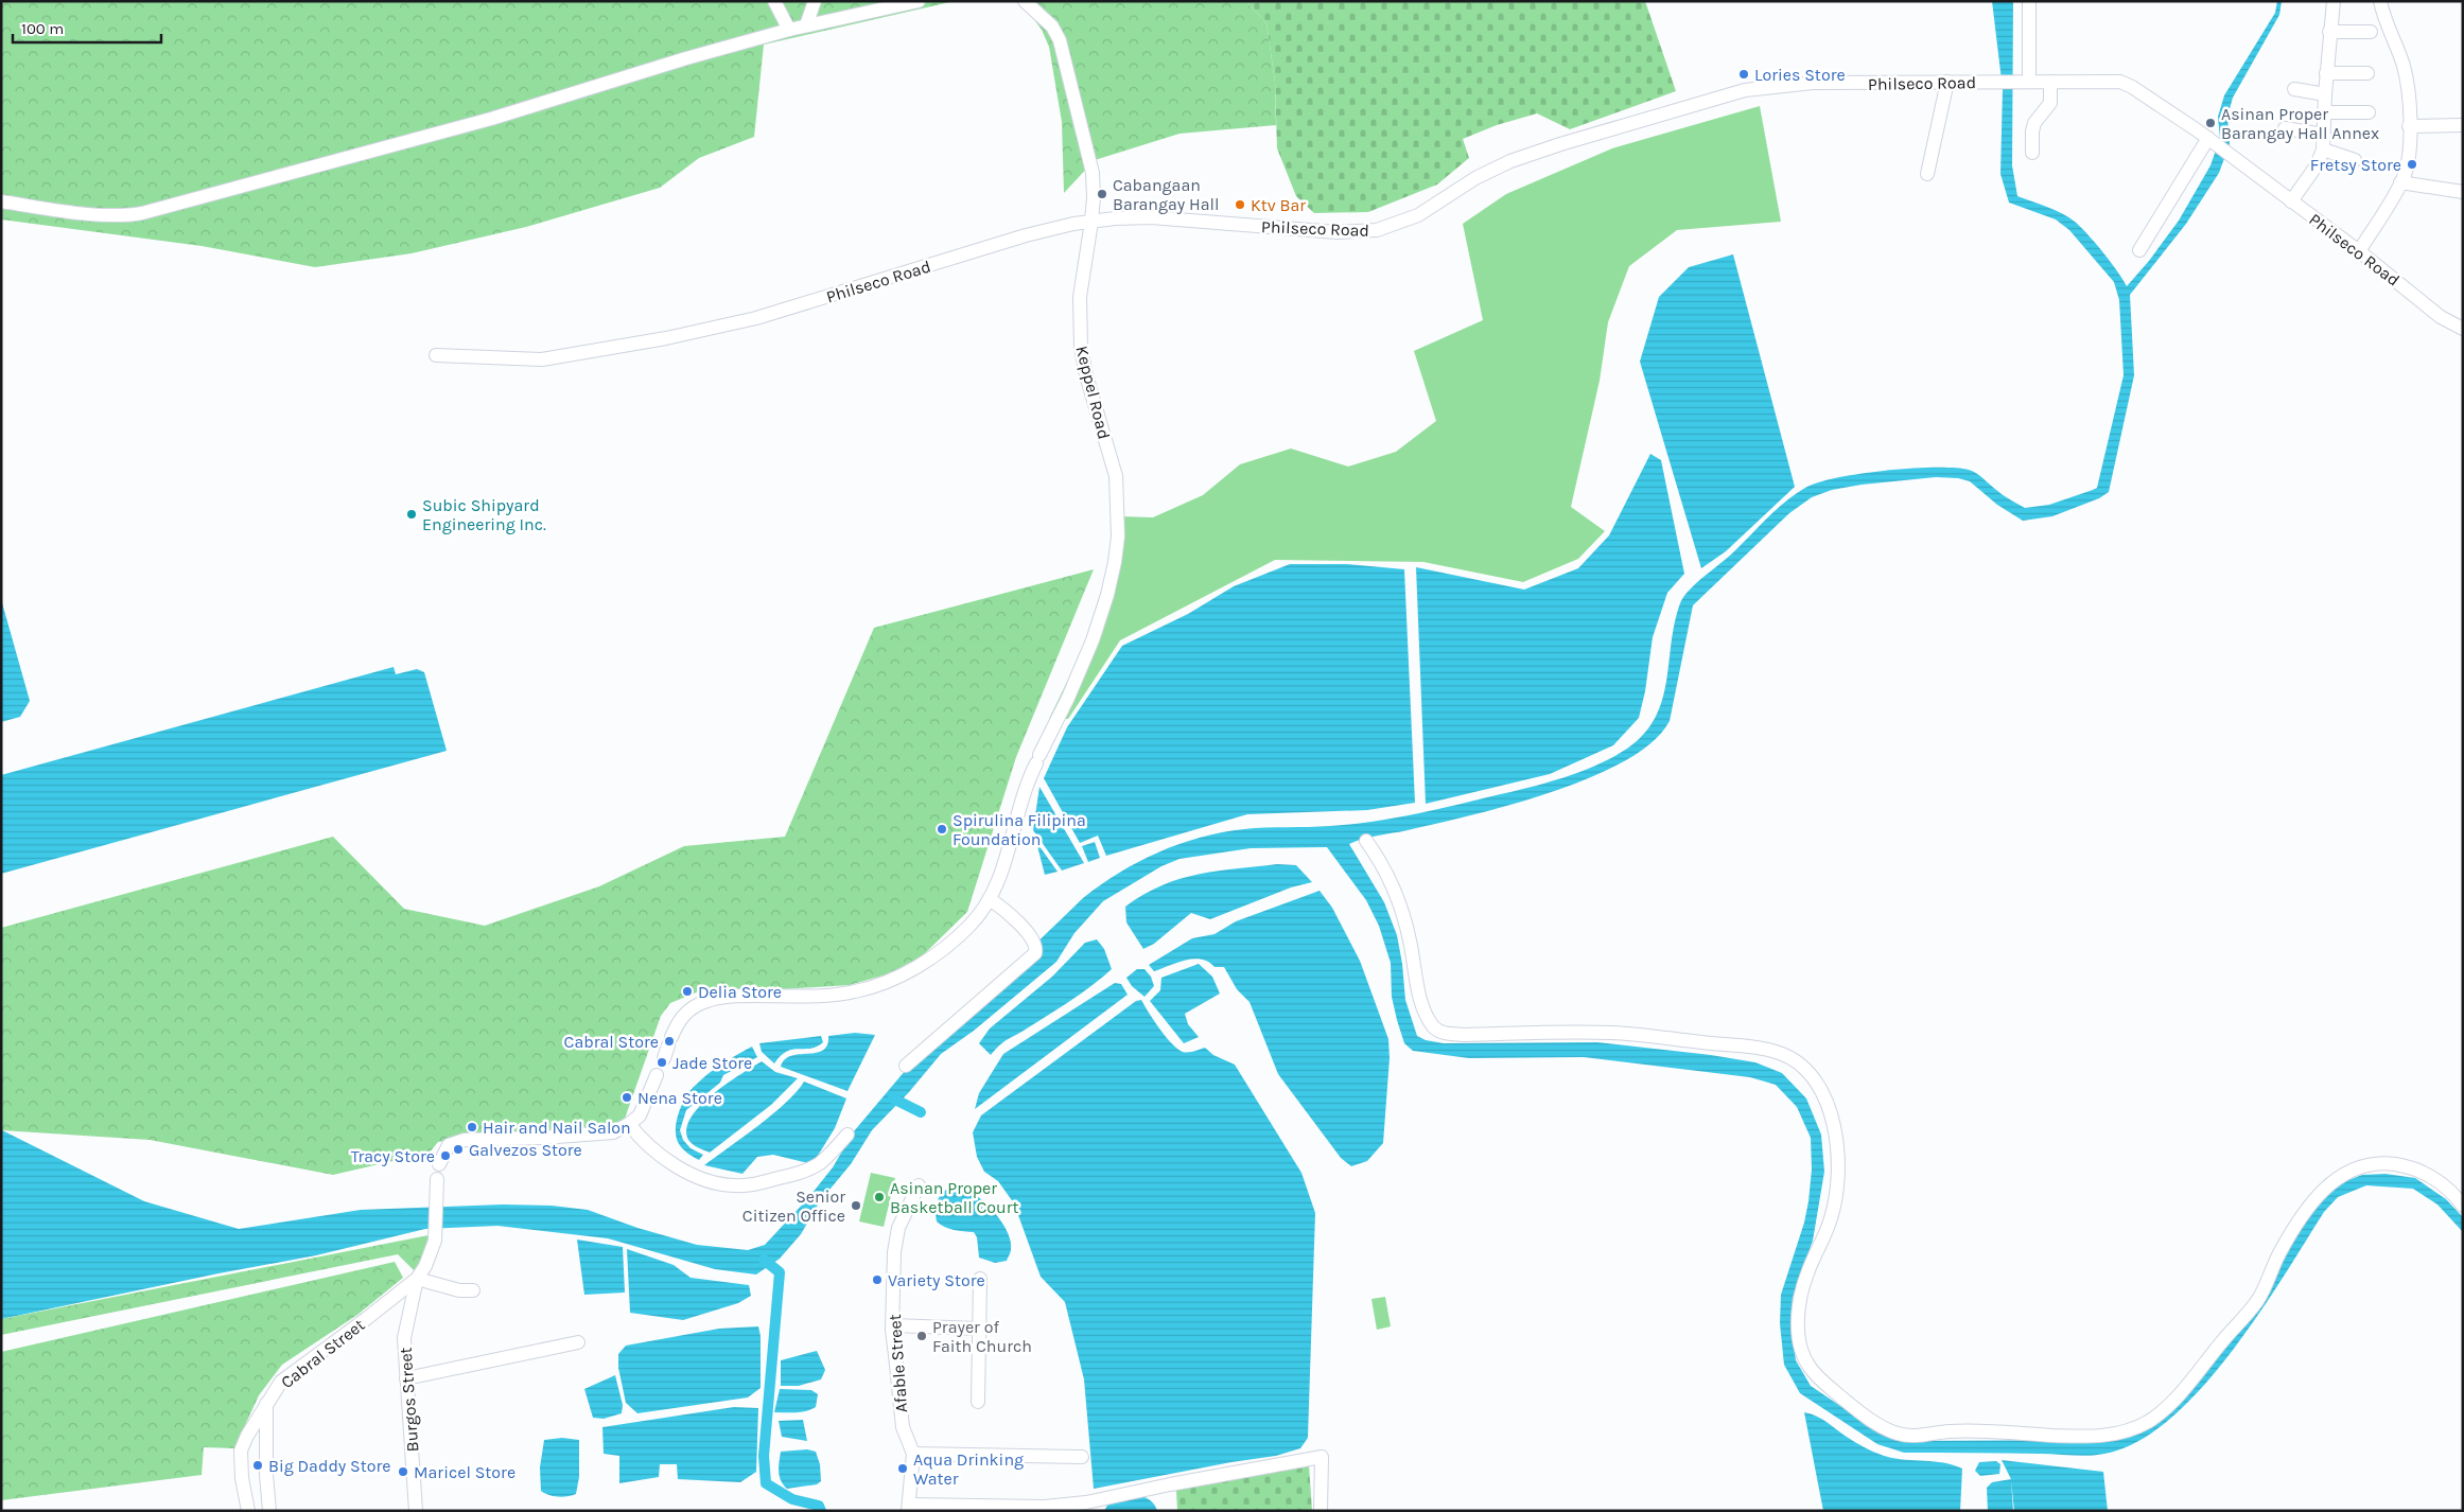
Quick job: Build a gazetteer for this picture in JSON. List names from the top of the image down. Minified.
{"streets":{"street":["Philseco Road","Keppel Road","Cabral Street","Afable Street","Burgos Street"]},"crossings":[["Philseco Road","Keppel Road"],["Keppel Road","Burgos Street"],["Cabral Street","Burgos Street"]],"places":["Lories Store","Asinan Proper Barangay Hall Annex","Fretsy Store","Cabangaan Barangay Hall","Ktv Bar","Subic Shipyard Engineering Inc.","Spirulina Filipina Foundation","Delia Store","Cabral Store","Jade Store","Nena Store","Hair and Nail Salon","Galvezos Store","Tracy Store","Asinan Proper Basketball Court","Senior Citizen Office","Variety Store","Prayer of Faith Church","Big Daddy Store","Aqua Drinking Water","Maricel Store"],"scale_bar":"100 m"}
